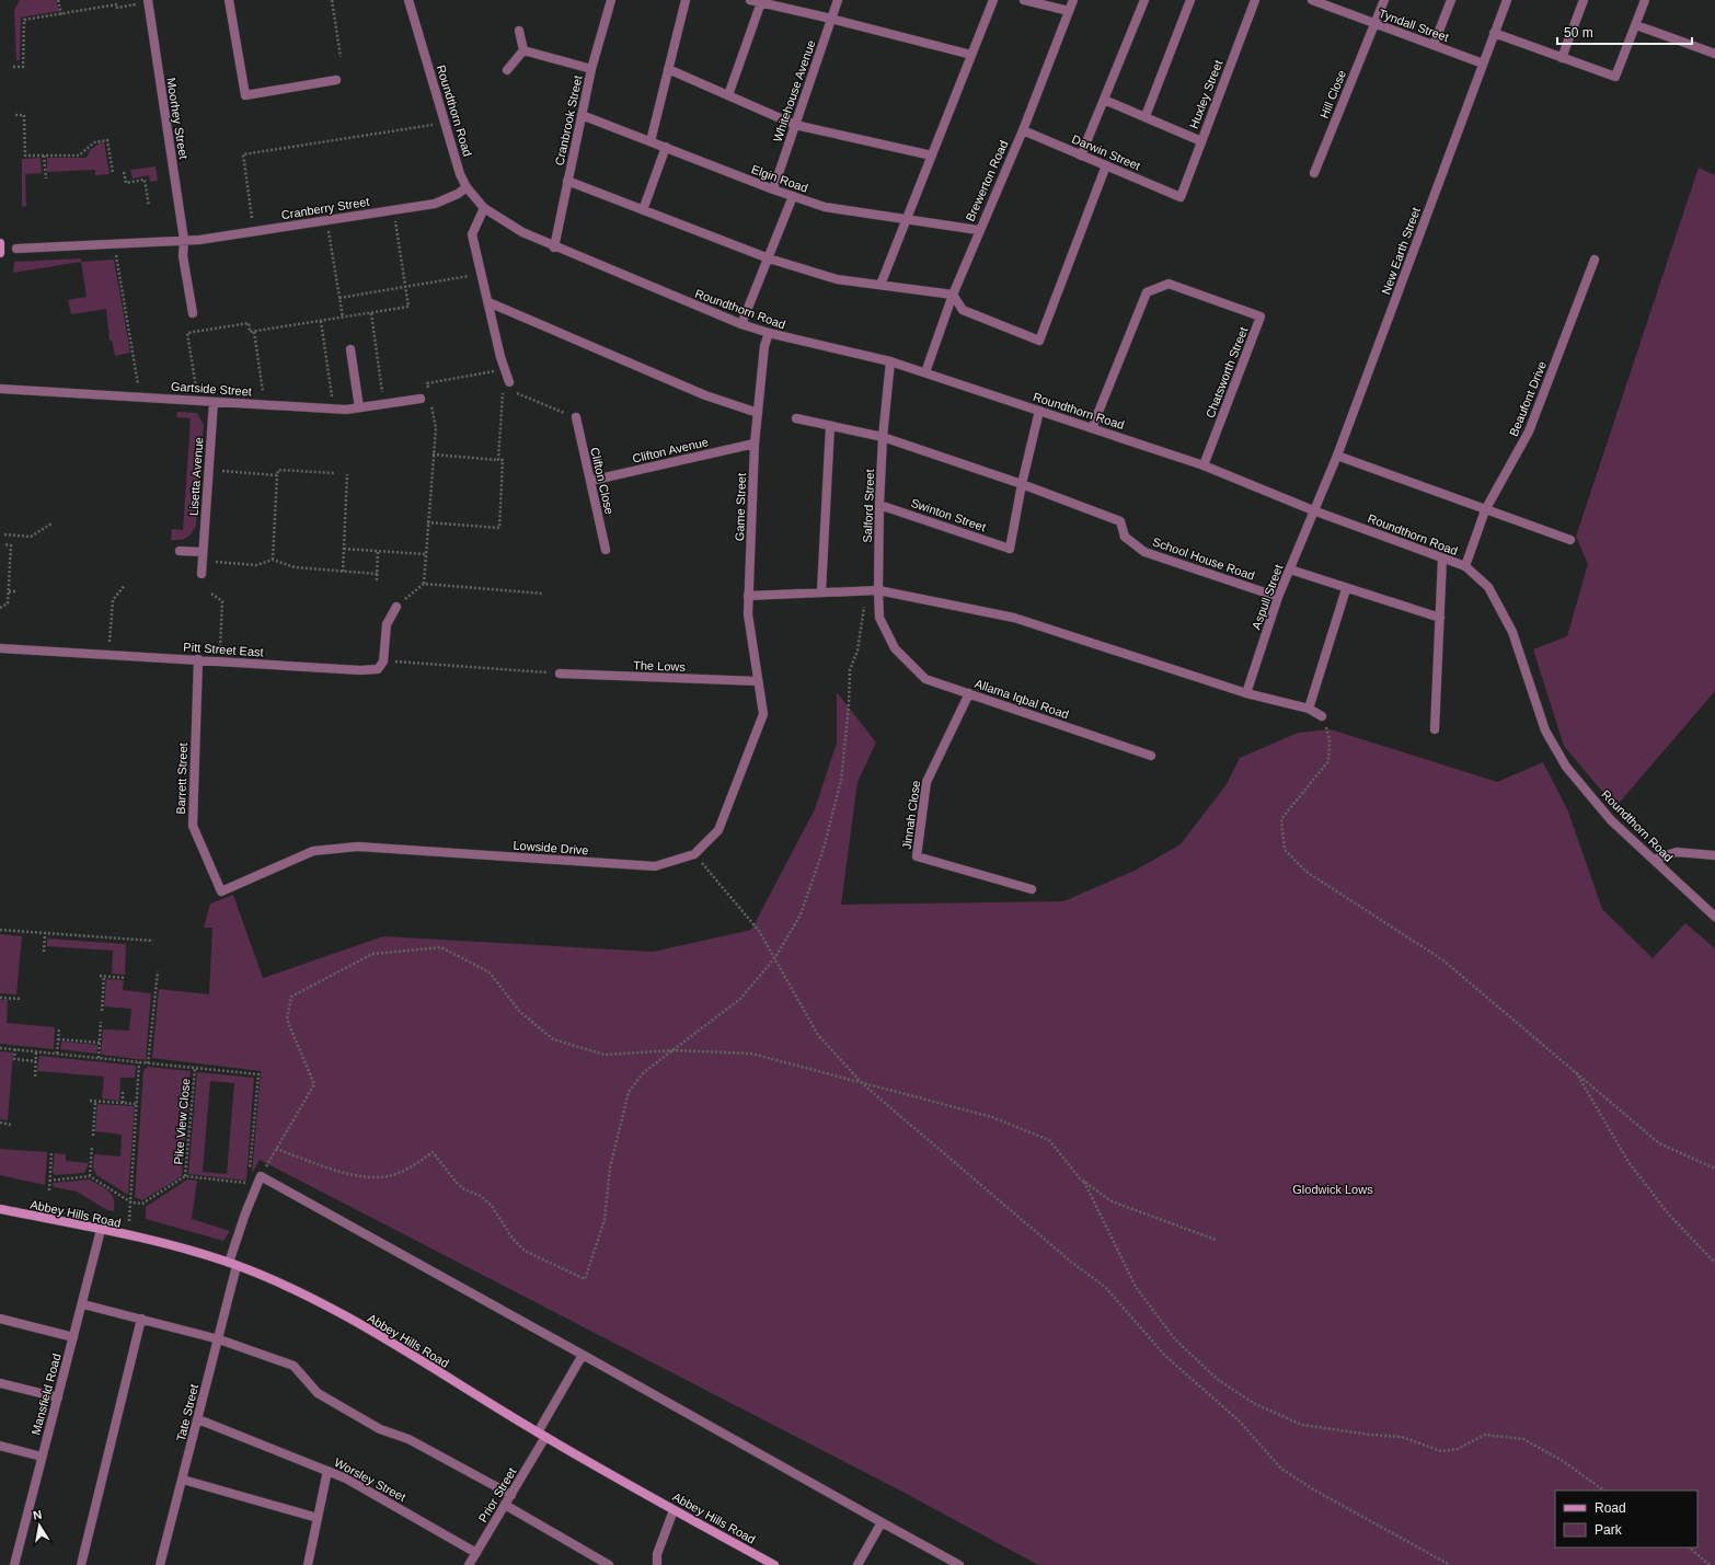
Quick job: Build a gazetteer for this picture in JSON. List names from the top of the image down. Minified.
{"streets":{"main road":["Abbey Hills Road"],"street":["Tyndall Street","Whitehouse Avenue","Huxley Street","Hill Close","Roundthorn Road","Moorhey Street","Cranbrook Street","Darwin Street","Elgin Road","Brewerton Road","Cranberry Street","New Earth Street","Chatsworth Street","Gartside Street","Beaufont Drive","Clifton Avenue","Lisetta Avenue","Clifton Close","Salford Street","Game Street","Swinton Street","School House Road","Aspull Street","Pitt Street East","The Lows","Allama Iqbal Road","Barrett Street","Jinnah Close","Lowside Drive","Mansfield Road","Tate Street","Worsley Street","Prior Street"],"path":["Pike View Close"]},"crossings":[["Tyndall Street","Hill Close"],["Tyndall Street","New Earth Street"],["Whitehouse Avenue","Elgin Road"],["Huxley Street","Darwin Street"],["Roundthorn Road","Cranbrook Street"],["Roundthorn Road","Brewerton Road"],["Roundthorn Road","Cranberry Street"],["Roundthorn Road","New Earth Street"],["Roundthorn Road","Chatsworth Street"],["Roundthorn Road","Beaufont Drive"],["Roundthorn Road","Salford Street"],["Roundthorn Road","Game Street"],["Roundthorn Road","Aspull Street"],["Moorhey Street","Cranberry Street"],["Cranbrook Street","Elgin Road"],["Darwin Street","Brewerton Road"],["Elgin Road","Brewerton Road"],["New Earth Street","Aspull Street"],["Gartside Street","Lisetta Avenue"],["Clifton Avenue","Clifton Close"],["Clifton Avenue","Game Street"],["Salford Street","Swinton Street"],["Salford Street","Allama Iqbal Road"],["Game Street","The Lows"],["Game Street","Lowside Drive"],["Swinton Street","School House Road"],["School House Road","Aspull Street"],["Pitt Street East","Barrett Street"],["The Lows","Lowside Drive"],["Allama Iqbal Road","Jinnah Close"],["Barrett Street","Lowside Drive"],["Abbey Hills Road","Mansfield Road"],["Abbey Hills Road","Tate Street"],["Abbey Hills Road","Prior Street"],["Tate Street","Worsley Street"],["Worsley Street","Prior Street"]],"parks":["Glodwick Lows"],"legend":["Road","Park"],"scale_bar":"50 m","north":"top"}
